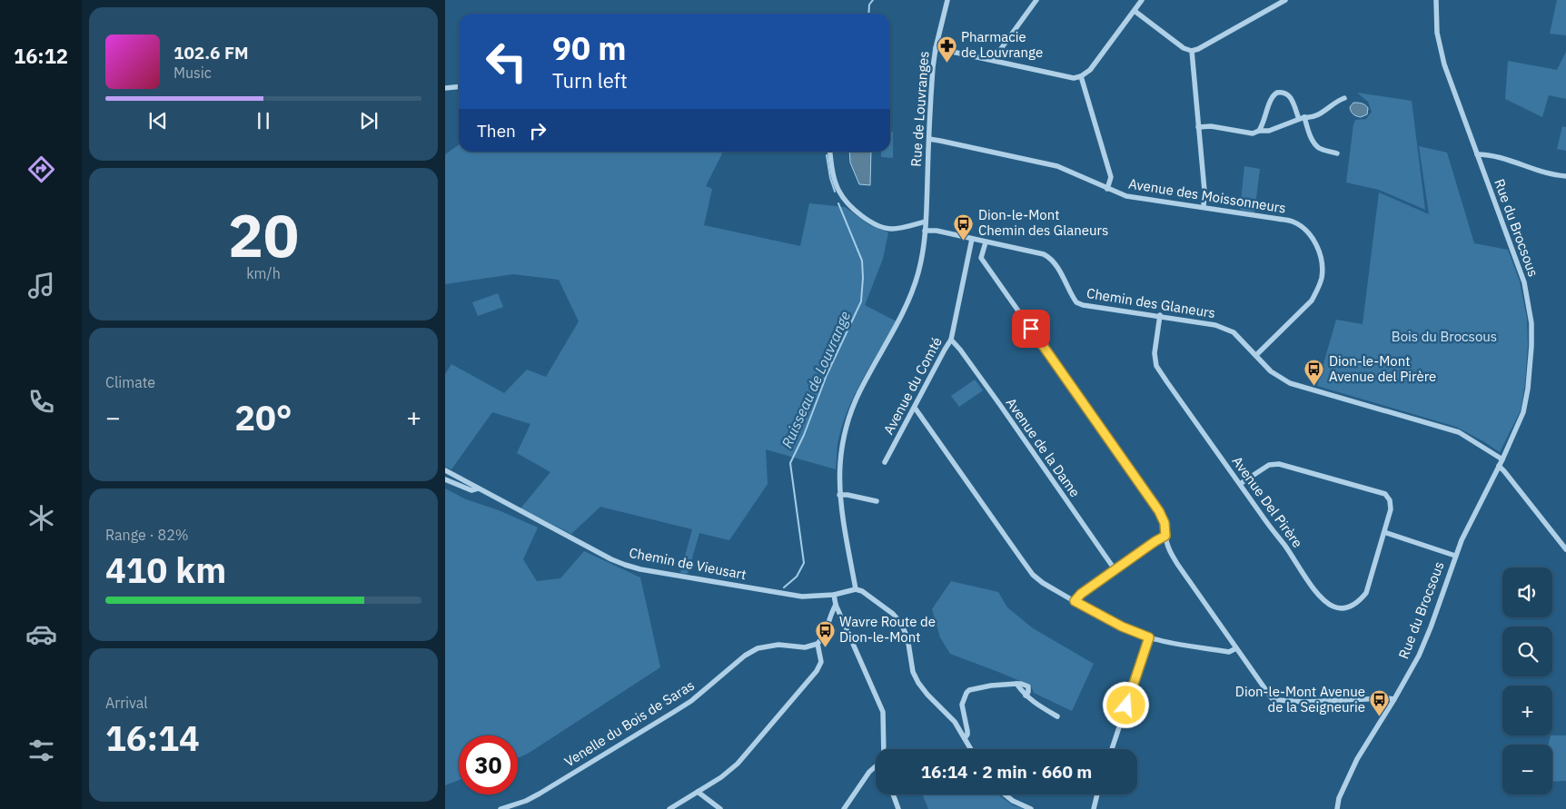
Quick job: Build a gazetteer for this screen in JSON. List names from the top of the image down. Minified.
{"streets":{"street":["Rue de Louvranges","Avenue des Moissonneurs","Rue du Brocsous","Chemin des Glaneurs","Avenue du Comté","Avenue de la Dame","Avenue Del Pirère","Chemin de Vieusart","Venelle du Bois de Saras"]},"crossings":[["Rue de Louvranges","Avenue des Moissonneurs"],["Rue de Louvranges","Chemin des Glaneurs"],["Rue de Louvranges","Chemin de Vieusart"],["Avenue des Moissonneurs","Chemin des Glaneurs"],["Rue du Brocsous","Chemin des Glaneurs"],["Chemin des Glaneurs","Avenue du Comté"],["Chemin des Glaneurs","Avenue Del Pirère"],["Avenue du Comté","Avenue de la Dame"]],"water":["Ruisseau de Louvrange"],"parks":["Bois du Brocsous"],"places":{"pharmacy":["Pharmacie de Louvrange"],"bus stop":["Dion-le-Mont Chemin des Glaneurs","Dion-le-Mont Avenue del Pirère","Wavre Route de Dion-le-Mont","Dion-le-Mont Avenue de la Seigneurie"]},"page":{"tabs":"16:12","turn":["90 m","Turn left"],"song":["102.6 FM","Music"],"then":"Then","tile":[["20","km/h"],"Climate",["Range · 82%","410 km"],["Arrival","16:14"]],"heat":["−","20°","+"],"map_buttons":["+","−"],"limit":"30","trip":"16:14 · 2 min · 660 m"}}
